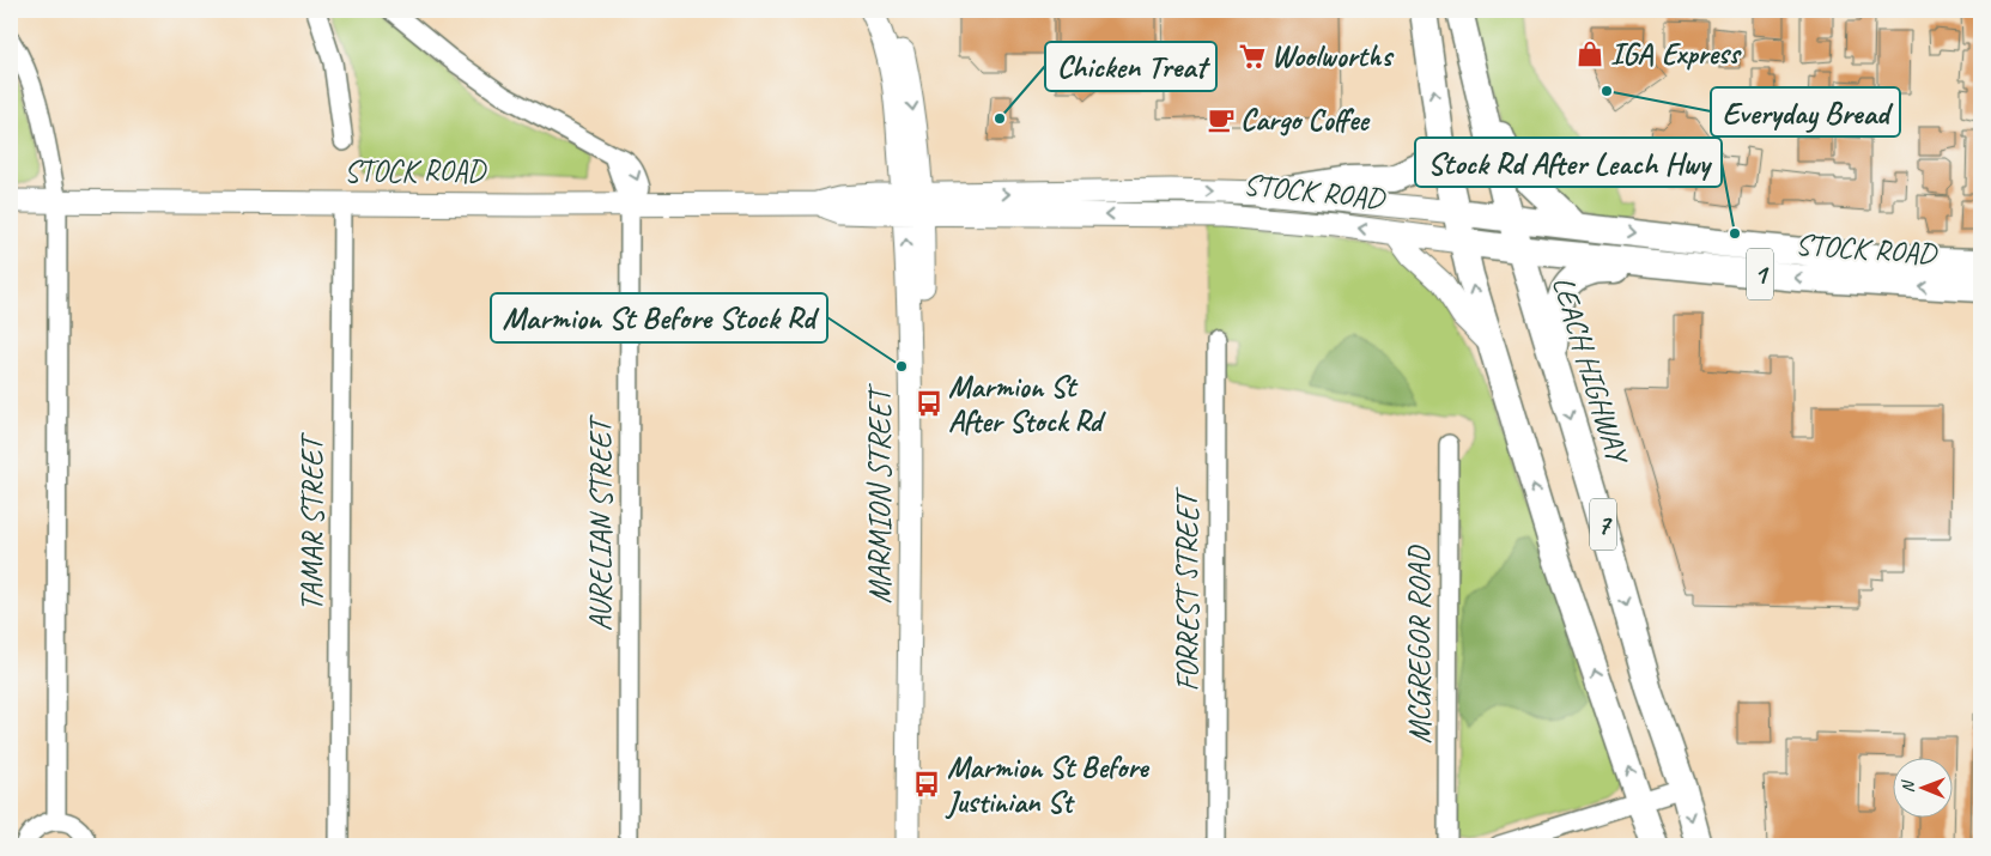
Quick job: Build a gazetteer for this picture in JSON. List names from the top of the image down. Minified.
{"streets":{"highway":["STOCK ROAD","1","LEACH HIGHWAY","7"],"main road":["MARMION STREET"],"street":["TAMAR STREET","AURELIAN STREET","FORREST STREET","MCGREGOR ROAD"]},"crossings":[["STOCK ROAD","LEACH HIGHWAY"],["STOCK ROAD","MARMION STREET"],["STOCK ROAD","TAMAR STREET"],["STOCK ROAD","7"],["STOCK ROAD","AURELIAN STREET"]],"places":{"shop":["IGA Express"],"supermarket":["Woolworths"],"other":["Everyday Bread","Chicken Treat","Stock Rd After Leach Hwy","Marmion St Before Stock Rd"],"cafe":["Cargo Coffee"],"bus stop":["Marmion St After Stock Rd","Marmion St Before Justinian St"]},"north":"left"}
